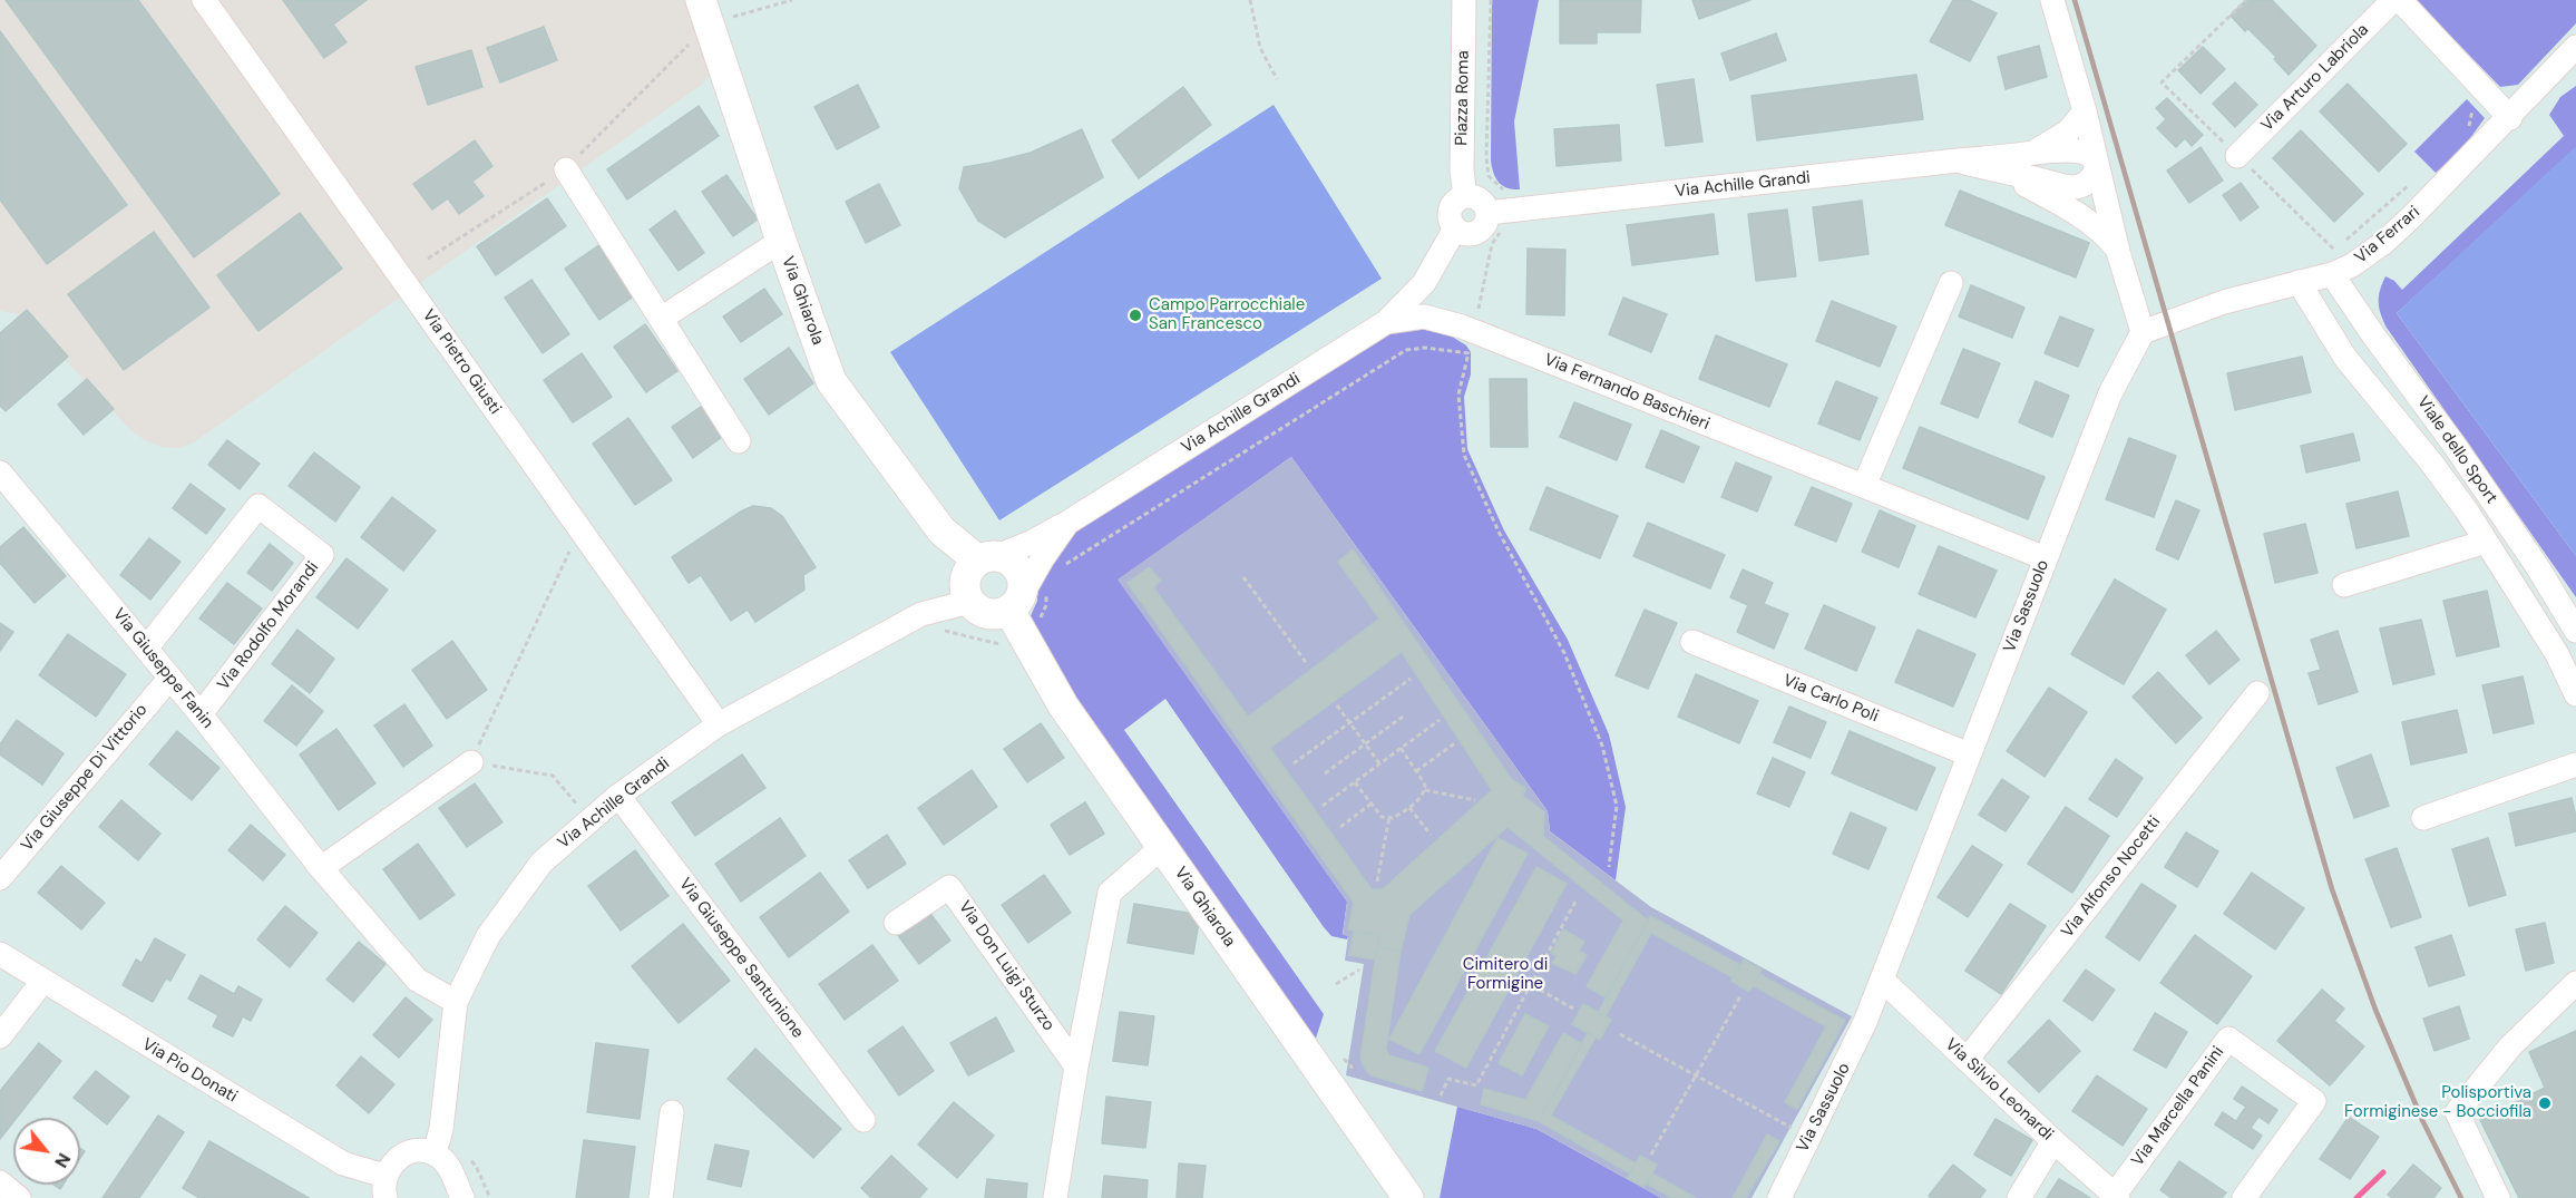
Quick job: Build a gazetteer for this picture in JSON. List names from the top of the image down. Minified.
{"streets":{"street":["Via Arturo Labriola","Piazza Roma","Via Achille Grandi","Via Ferrari","Via Ghiarola","Via Pietro Giusti","Via Fernando Baschieri","Viale dello Sport","Via Sassuolo","Via Rodolfo Morandi","Via Giuseppe Fanin","Via Carlo Poli","Via Giuseppe Di Vittorio","Via Alfonso Nocetti","Via Giuseppe Santunione","Via Don Luigi Sturzo","Via Pio Donati","Via Silvio Leonardi","Via Marcella Panini"]},"crossings":[["Piazza Roma","Via Achille Grandi"],["Via Achille Grandi","Via Ghiarola"],["Via Achille Grandi","Via Pietro Giusti"],["Via Achille Grandi","Via Fernando Baschieri"],["Via Achille Grandi","Via Giuseppe Fanin"],["Via Achille Grandi","Via Giuseppe Santunione"],["Via Achille Grandi","Via Pio Donati"],["Via Ferrari","Viale dello Sport"],["Via Ferrari","Via Sassuolo"],["Via Fernando Baschieri","Via Sassuolo"],["Via Sassuolo","Via Carlo Poli"],["Via Sassuolo","Via Silvio Leonardi"],["Via Rodolfo Morandi","Via Giuseppe Fanin"],["Via Giuseppe Fanin","Via Giuseppe Di Vittorio"],["Via Alfonso Nocetti","Via Silvio Leonardi"],["Via Silvio Leonardi","Via Marcella Panini"]],"parks":["Cimitero di Formigine"],"places":["Campo Parrocchiale San Francesco","Polisportiva Formiginese - Bocciofila"],"north":"bottom right"}
